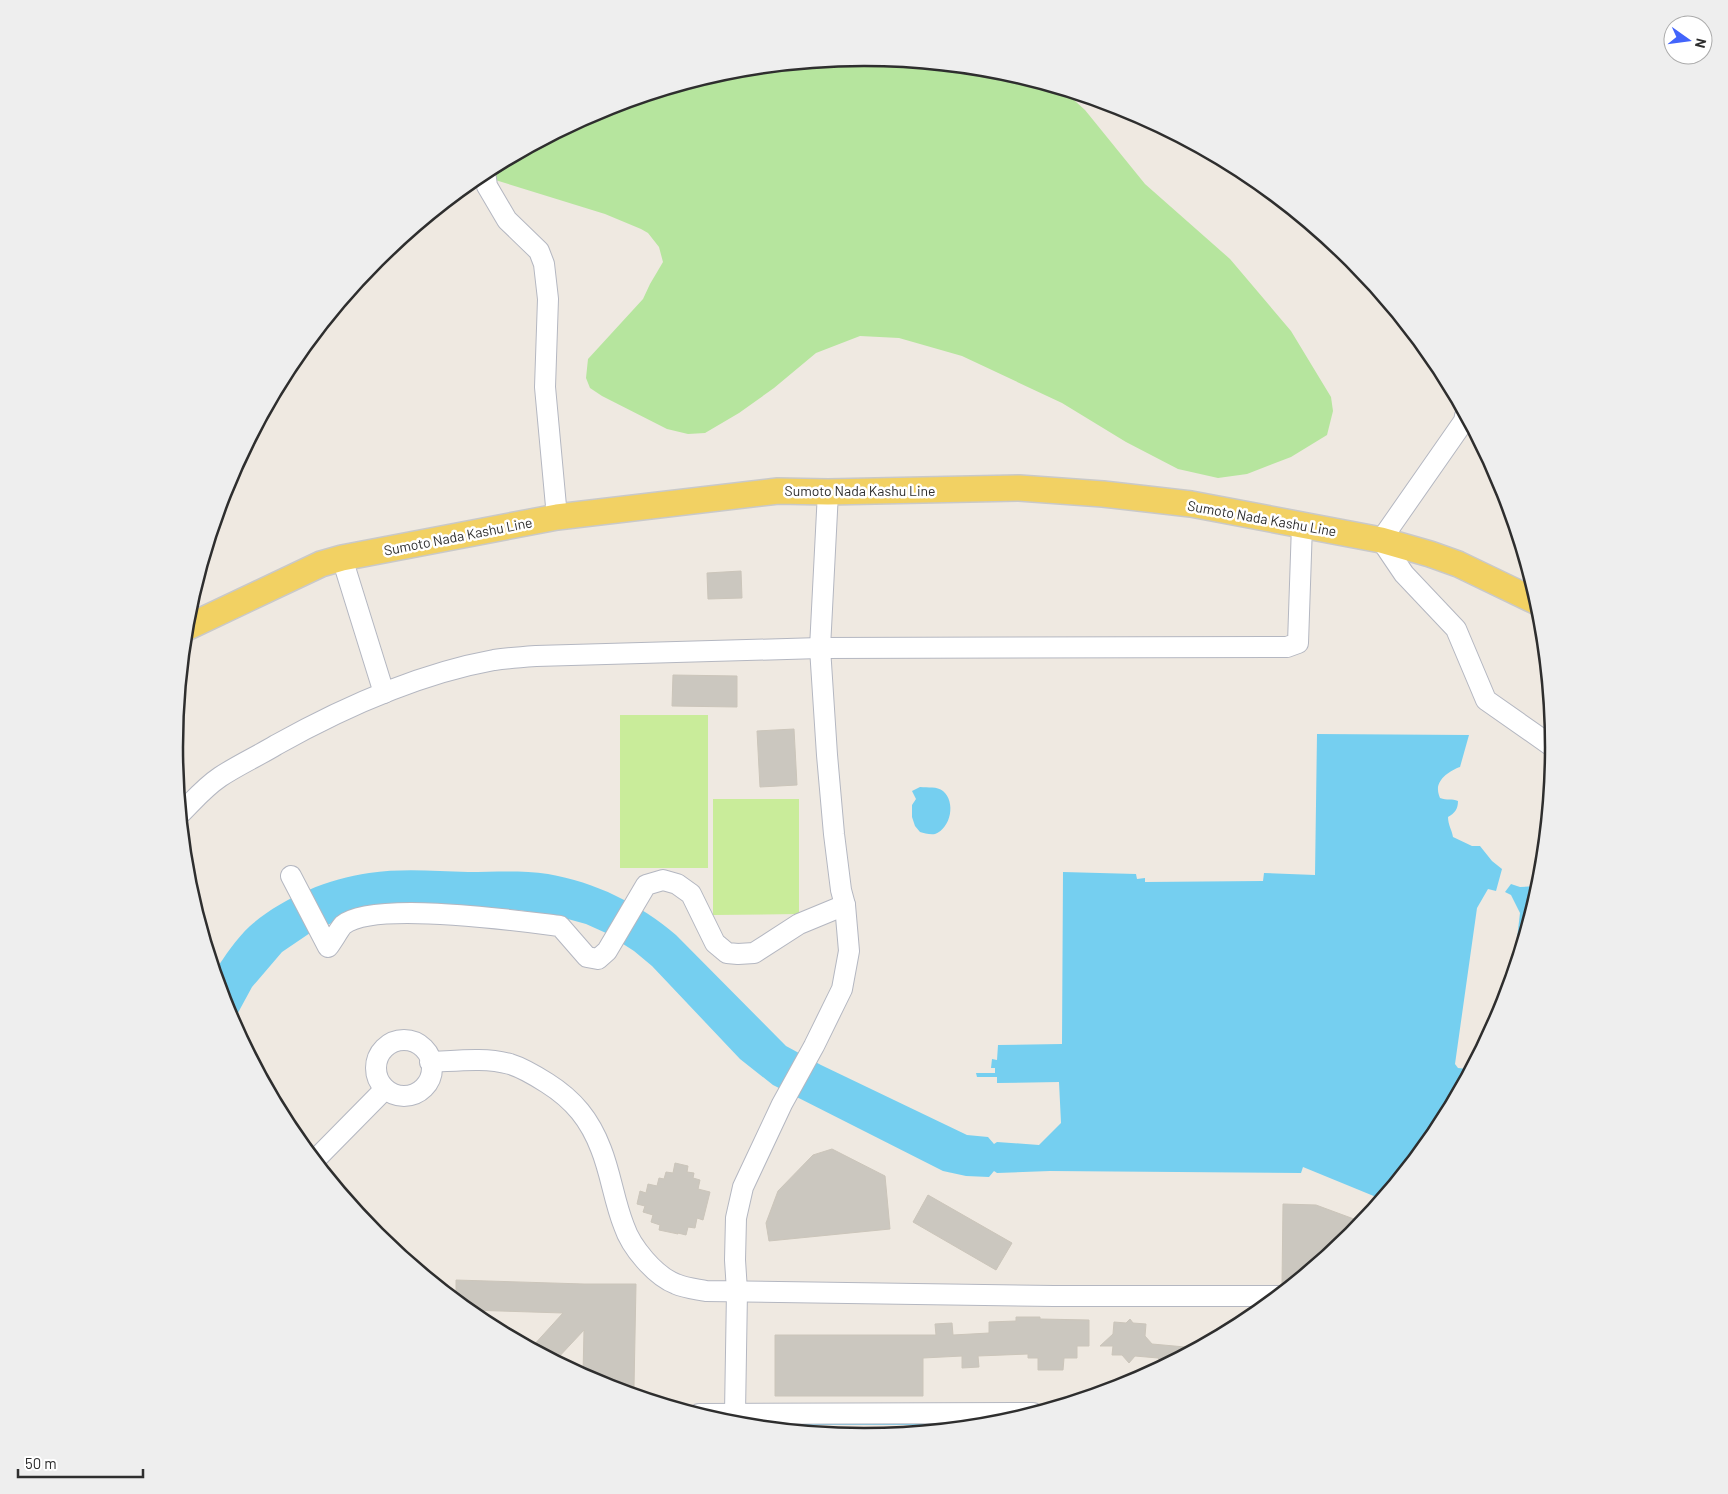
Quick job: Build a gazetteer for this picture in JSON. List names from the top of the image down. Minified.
{"streets":{"main road":["Sumoto Nada Kashu Line"]},"scale_bar":"50 m","north":"right"}
